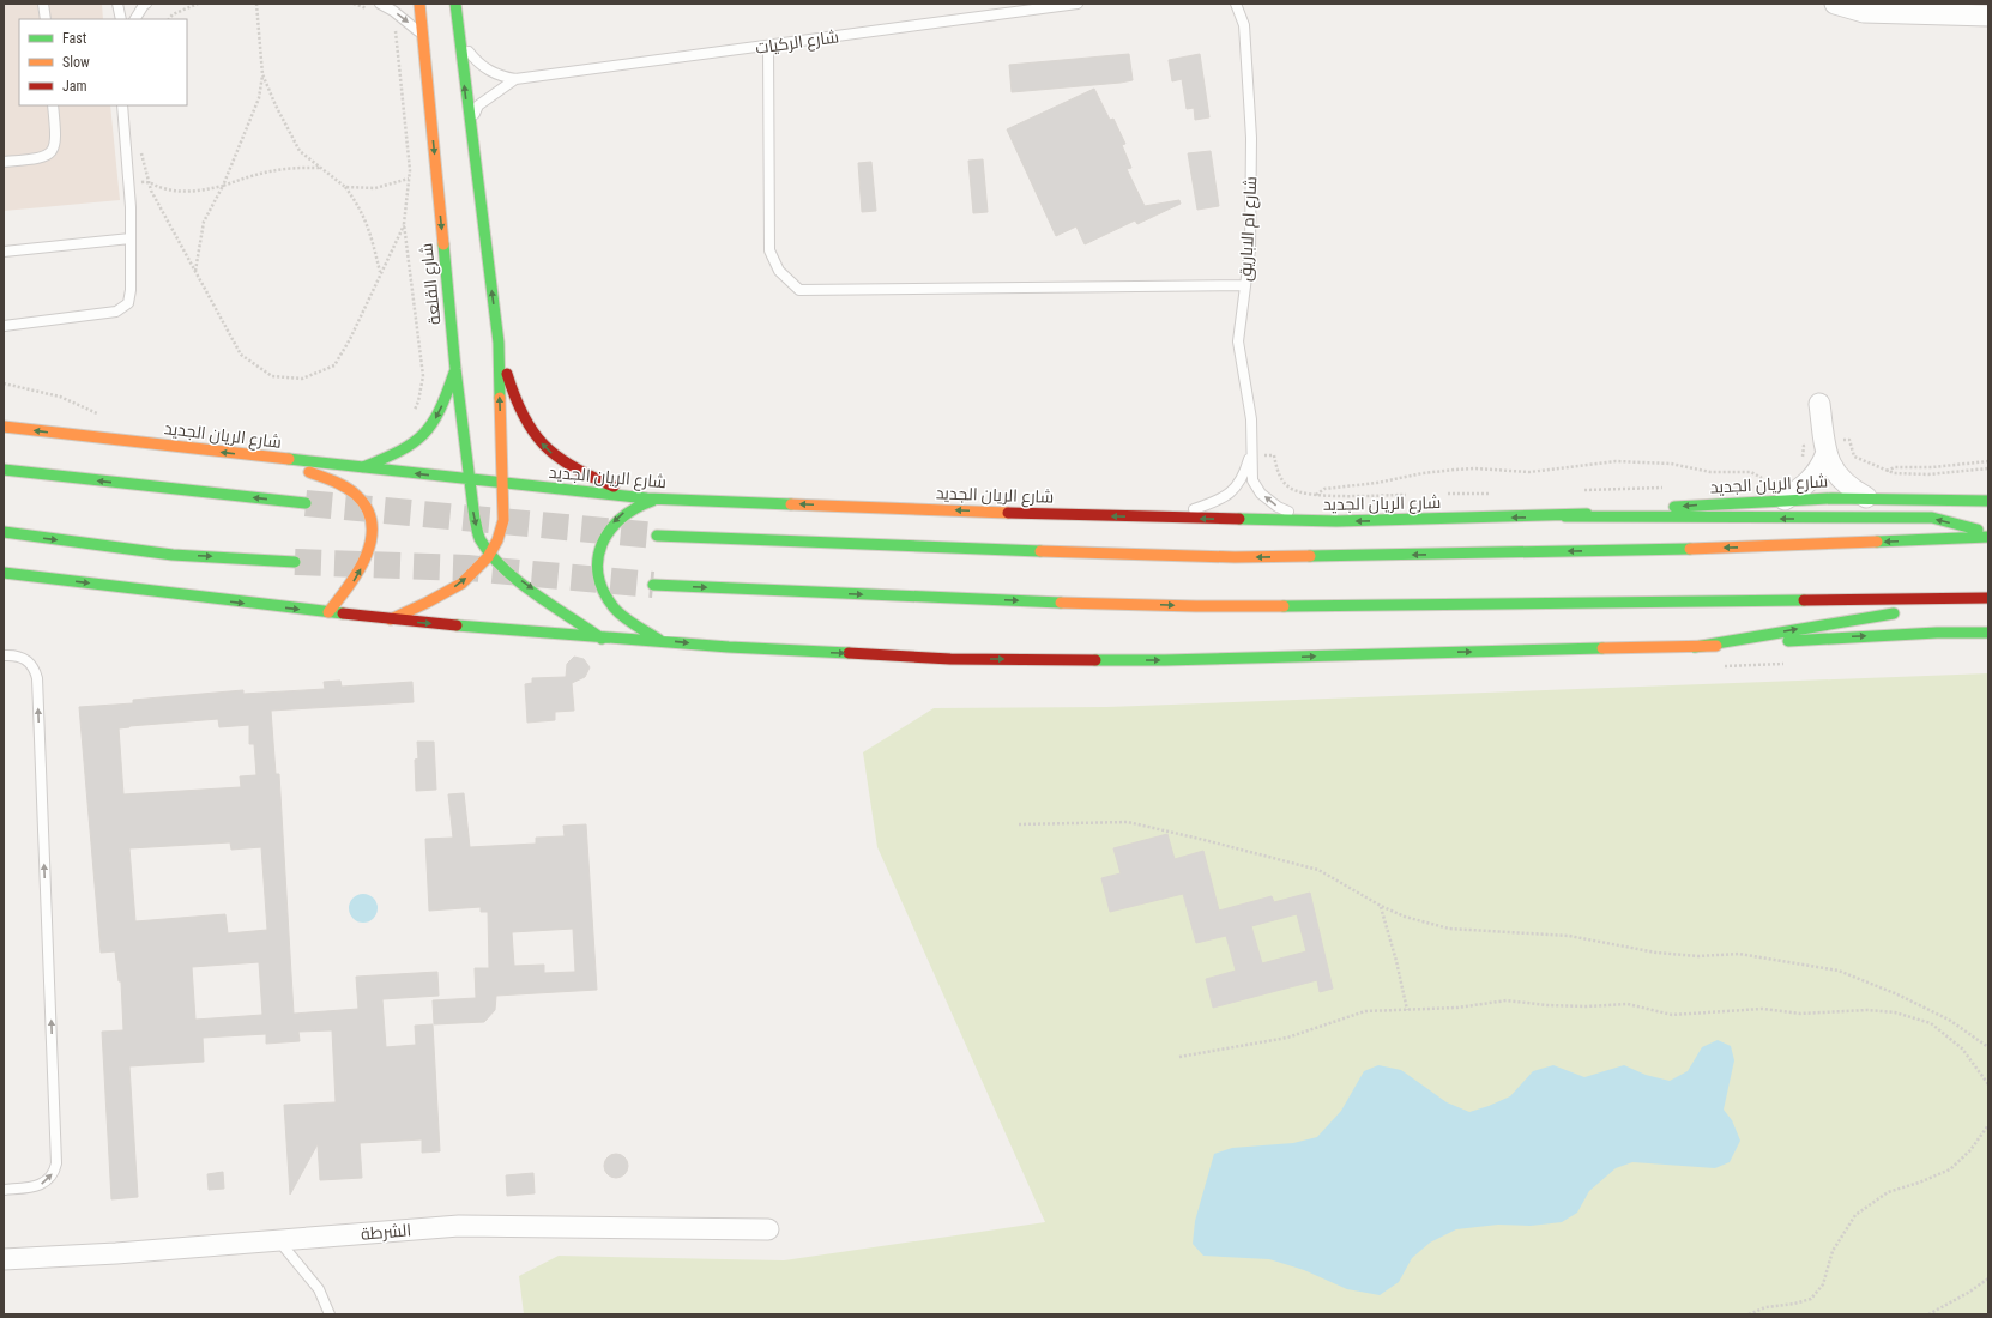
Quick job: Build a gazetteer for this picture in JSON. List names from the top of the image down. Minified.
{"streets":{"main road":["شارع القلعة","شارع الريان الجديد"],"street":["الشرطة"],"lane":["شارع الركيات","شارع ام الاباريق"]},"crossings":[["شارع ام الاباريق","شارع الريان الجديد"],["شارع القلعة","شارع الريان الجديد"]],"legend":["Fast","Slow","Jam"]}
